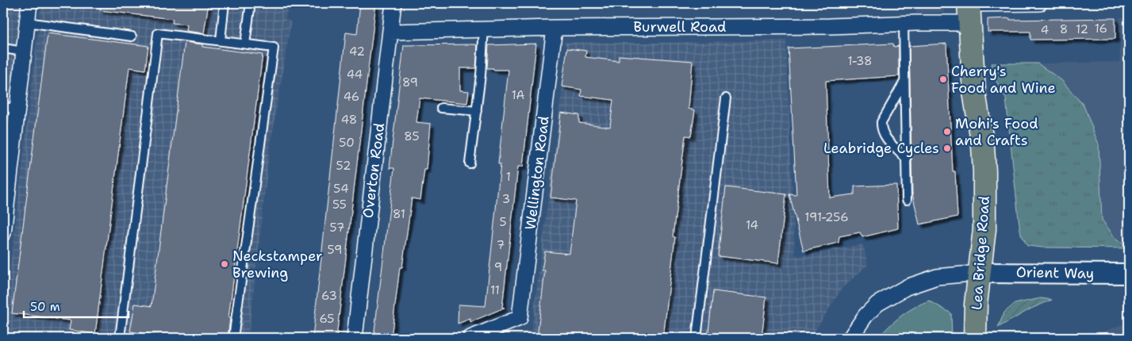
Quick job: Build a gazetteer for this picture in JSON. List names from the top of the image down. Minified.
{"streets":{"main road":["Lea Bridge Road"],"street":["Burwell Road","Overton Road","Wellington Road","Orient Way"]},"crossings":[["Burwell Road","Overton Road"],["Burwell Road","Wellington Road"],["Burwell Road","Lea Bridge Road"],["Lea Bridge Road","Orient Way"]],"places":["Cherry's Food and Wine","Mohi's Food and Crafts","Leabridge Cycles","Neckstamper Brewing"],"house_numbers":["16","8","12","4","42","1-38","44","89","1A","46","48","85","50","52","1","54","3","55","81","191-256","5","14","57","7","59","9","11","63","65"],"scale_bar":"50 m"}
